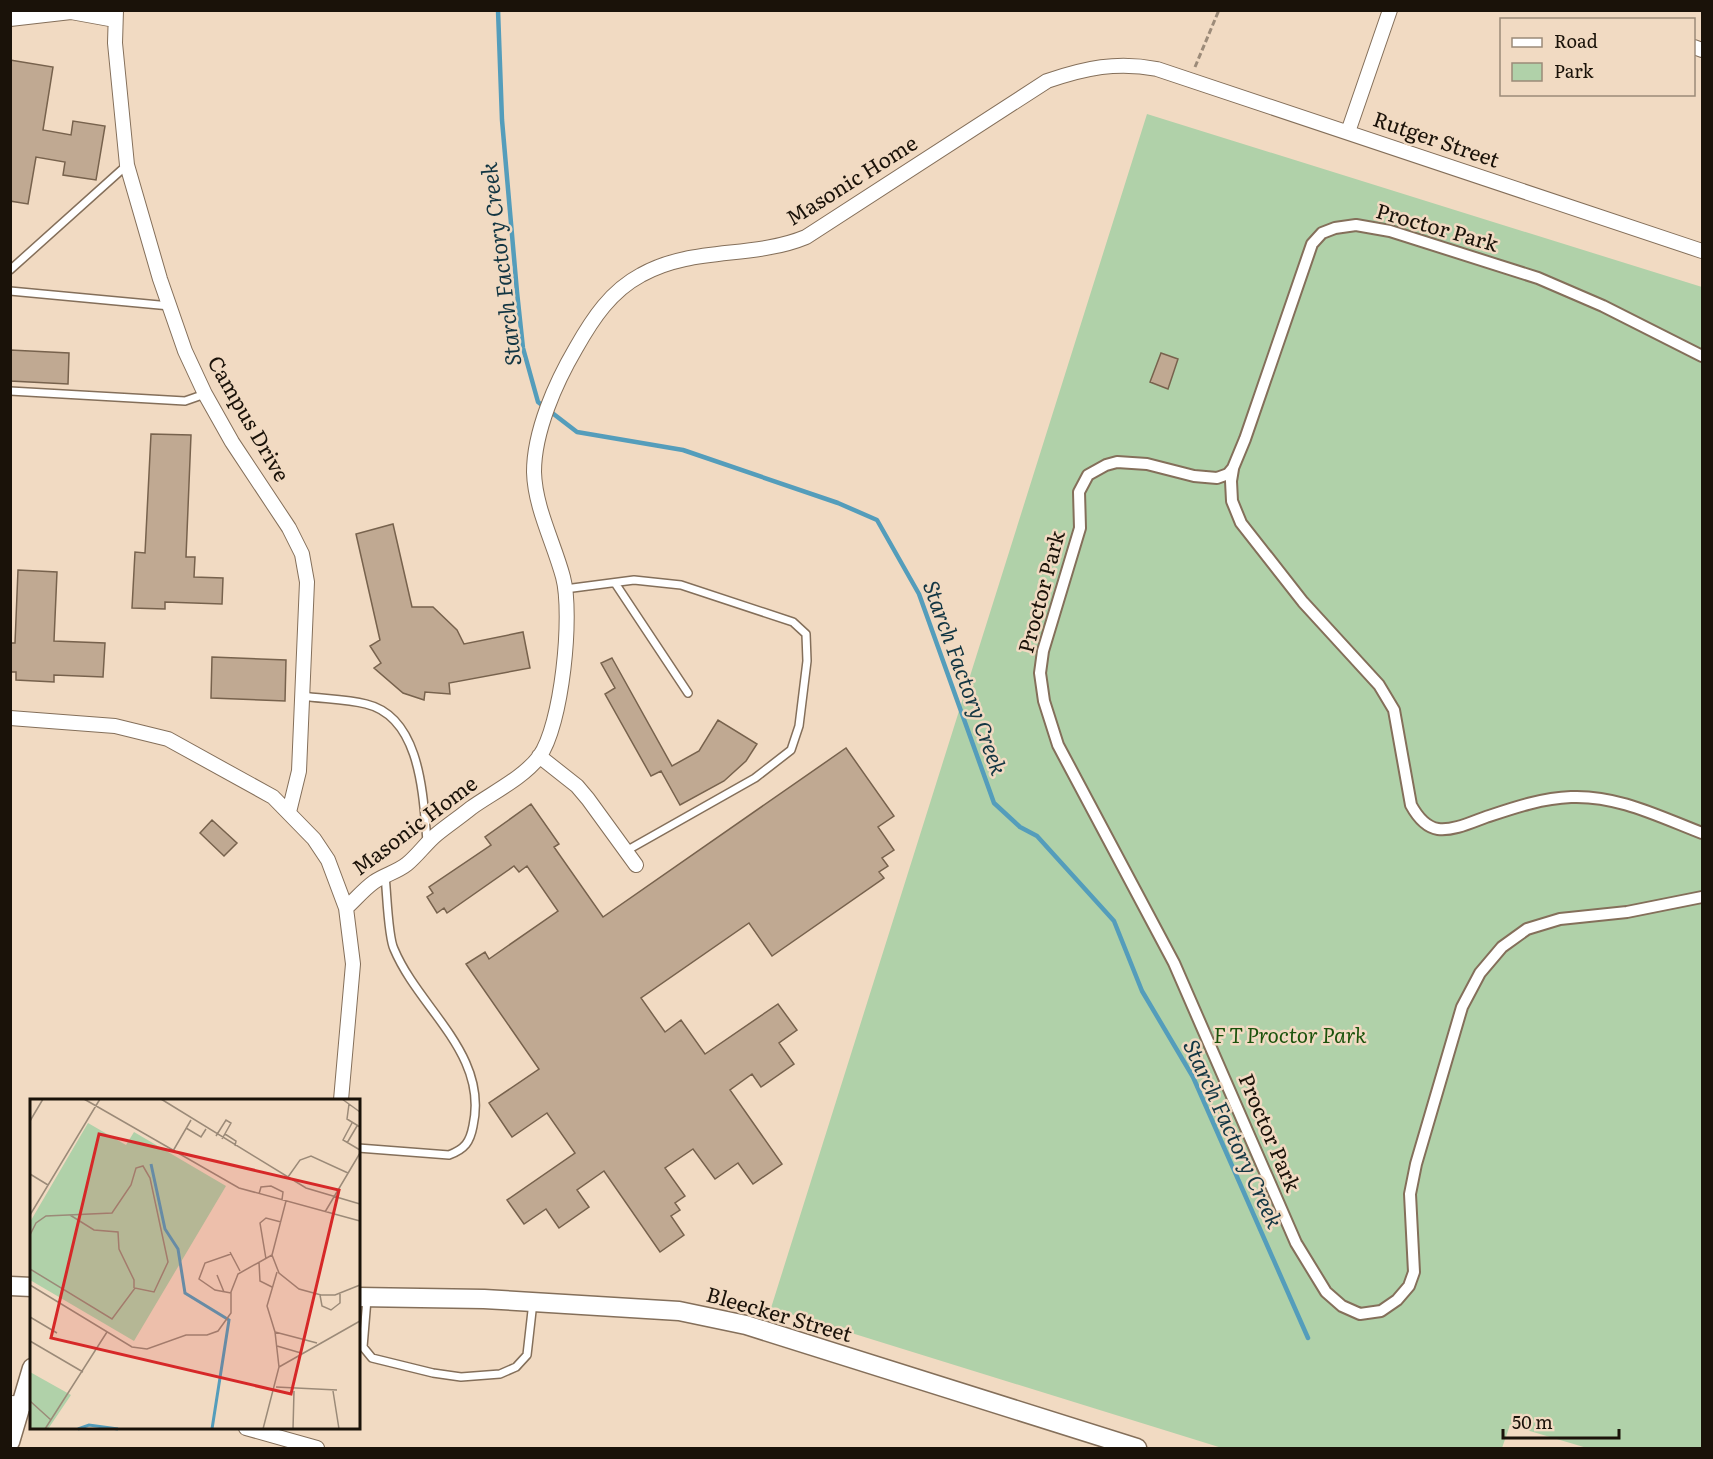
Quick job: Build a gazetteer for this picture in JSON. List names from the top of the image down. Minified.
{"streets":{"street":["Rutger Street","Masonic Home","Proctor Park","Campus Drive","Bleecker Street"]},"crossings":[["Rutger Street","Masonic Home"],["Masonic Home","Campus Drive"]],"water":["Starch Factory Creek"],"parks":["F T Proctor Park"],"legend":["Road","Park"],"scale_bar":"50 m"}
